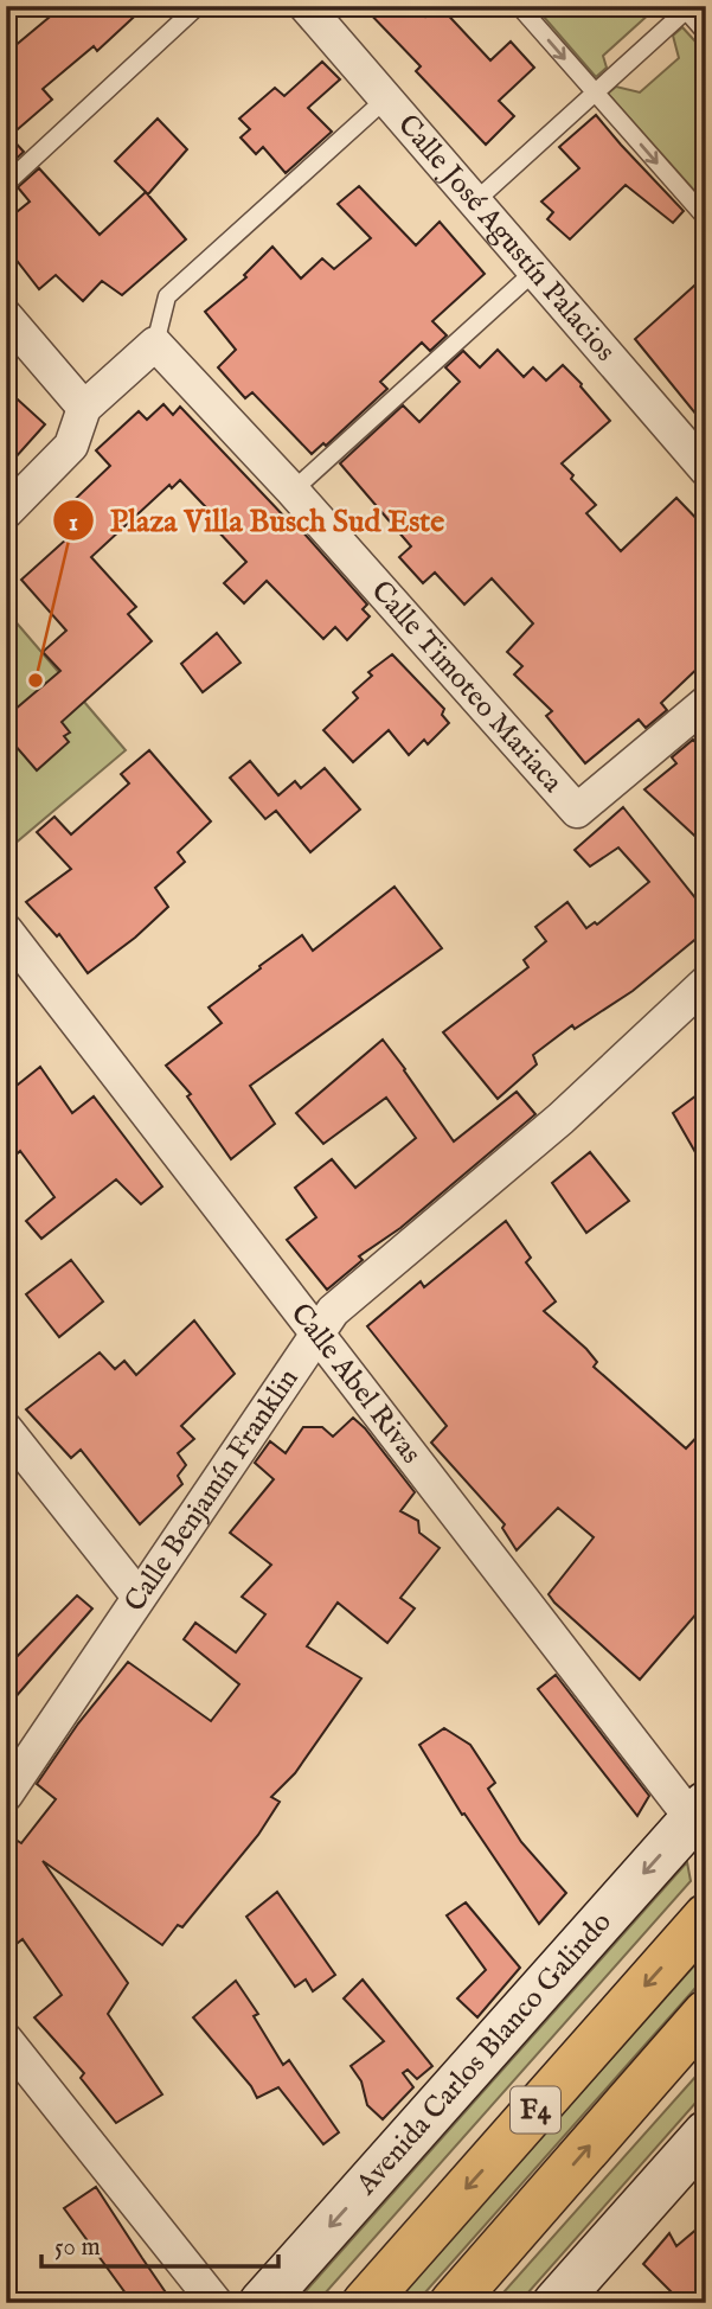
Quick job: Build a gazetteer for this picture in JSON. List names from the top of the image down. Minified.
{"streets":{"highway":["F4"],"street":["Calle José Agustín Palacios","Calle Timoteo Mariaca","Calle Abel Rivas","Calle Benjamín Franklin","Avenida Carlos Blanco Galindo"]},"crossings":[["Calle Abel Rivas","Calle Benjamín Franklin"],["Calle Abel Rivas","Avenida Carlos Blanco Galindo"]],"places":["Plaza Villa Busch Sud Este"],"scale_bar":"50 m"}
